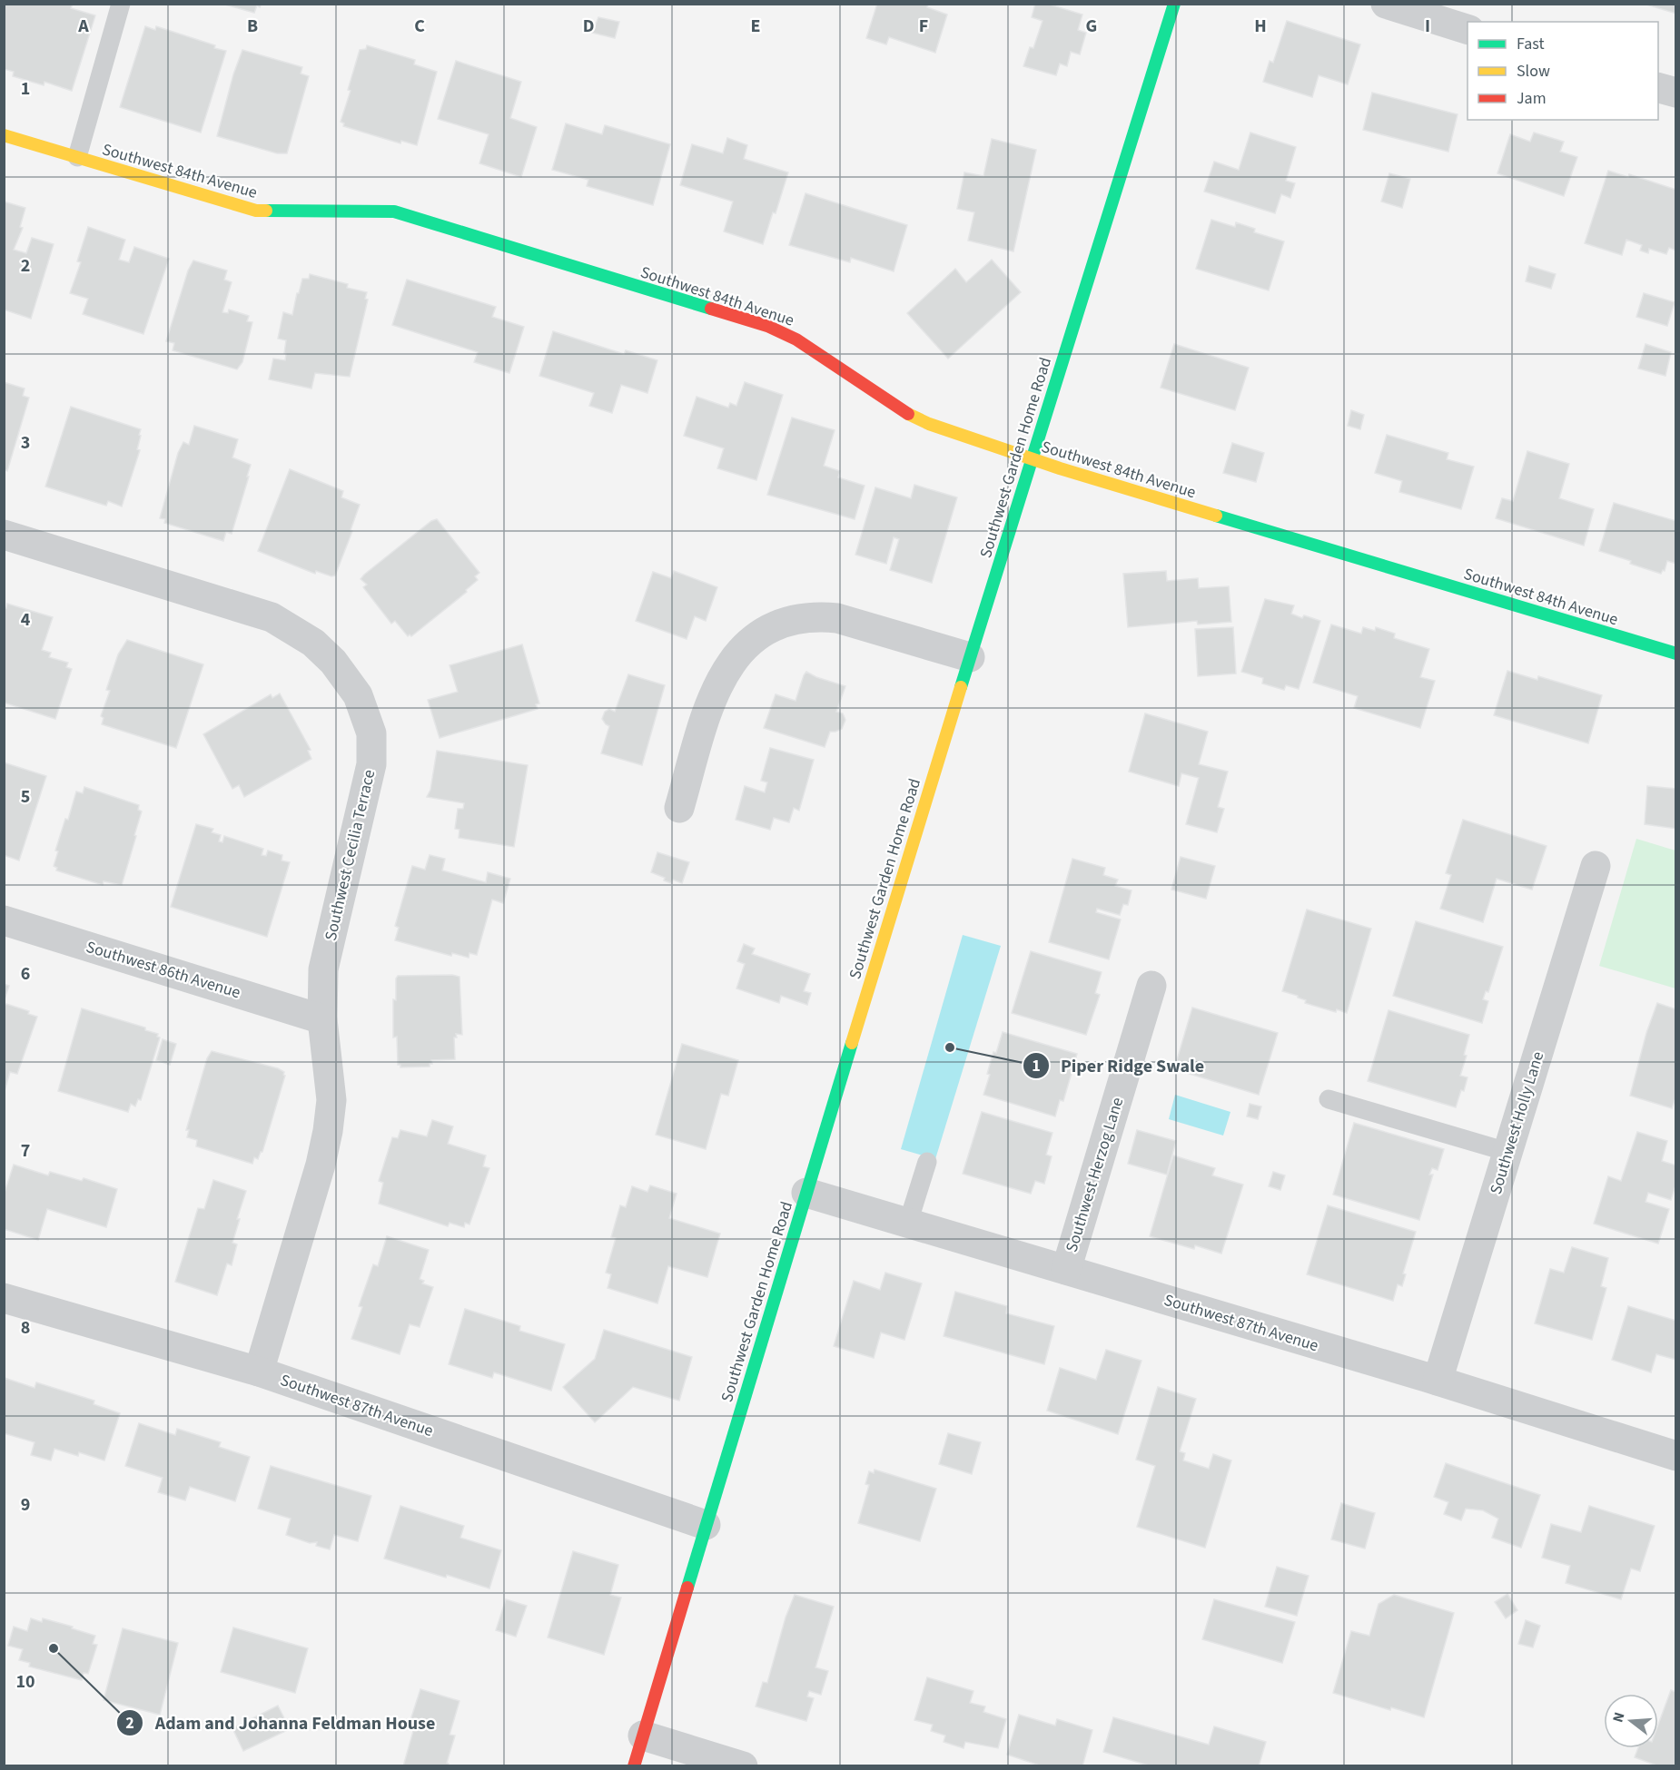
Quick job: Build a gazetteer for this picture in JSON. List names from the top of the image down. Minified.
{"streets":{"main road":["Southwest 84th Avenue","Southwest Garden Home Road"],"street":["Southwest Cecilia Terrace","Southwest 86th Avenue","Southwest Holly Lane","Southwest Herzog Lane","Southwest 87th Avenue"]},"crossings":[["Southwest 84th Avenue","Southwest Garden Home Road"],["Southwest Garden Home Road","Southwest 87th Avenue"],["Southwest Cecilia Terrace","Southwest 86th Avenue"],["Southwest Cecilia Terrace","Southwest 87th Avenue"],["Southwest Holly Lane","Southwest 87th Avenue"],["Southwest Herzog Lane","Southwest 87th Avenue"]],"places":["Piper Ridge Swale","Adam and Johanna Feldman House"],"legend":["Fast","Slow","Jam"],"north":"left","grid":{"columns":["A","B","C","D","E","F","G","H","I"],"rows":["1","2","3","4","5","6","7","8","9","10"]}}
